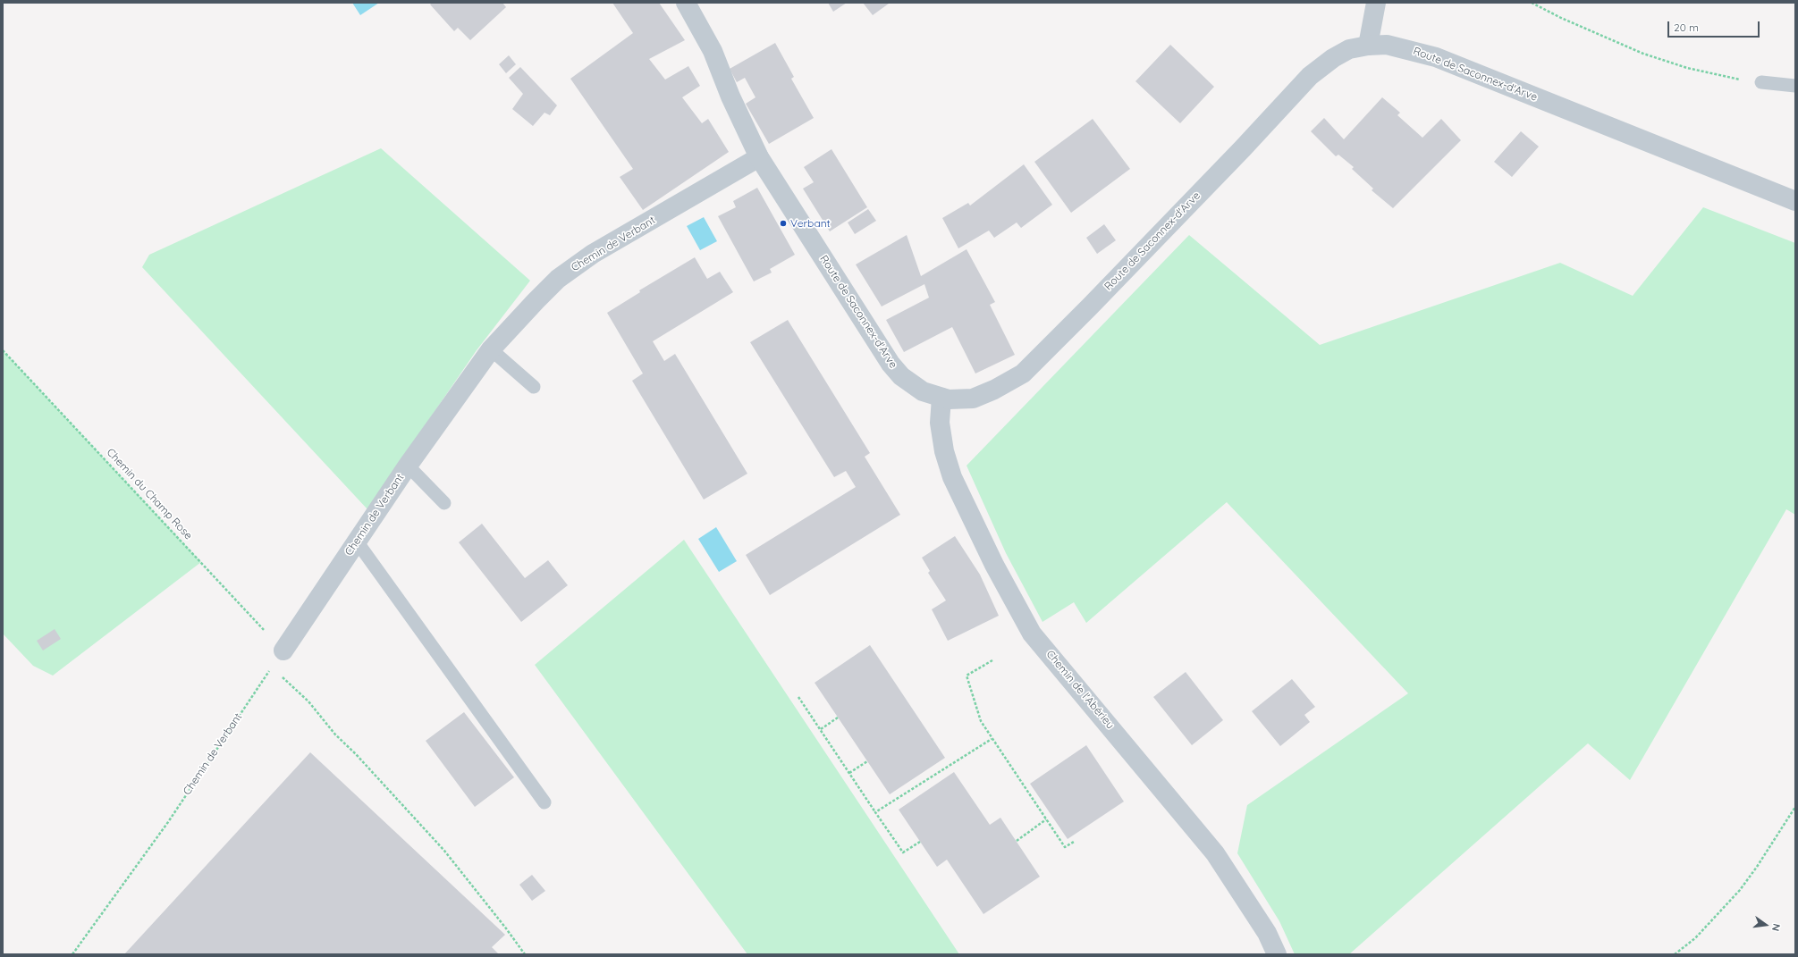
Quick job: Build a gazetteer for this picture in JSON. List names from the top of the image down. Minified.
{"streets":{"street":["Route de Saconnex-d'Arve","Chemin de Verbant","Chemin de l'Abérieu"],"path":["Chemin du Champ Rose"]},"crossings":[["Route de Saconnex-d'Arve","Chemin de Verbant"],["Route de Saconnex-d'Arve","Chemin de l'Abérieu"],["Chemin de Verbant","Chemin du Champ Rose"]],"places":["Verbant"],"scale_bar":"20 m","north":"right"}
